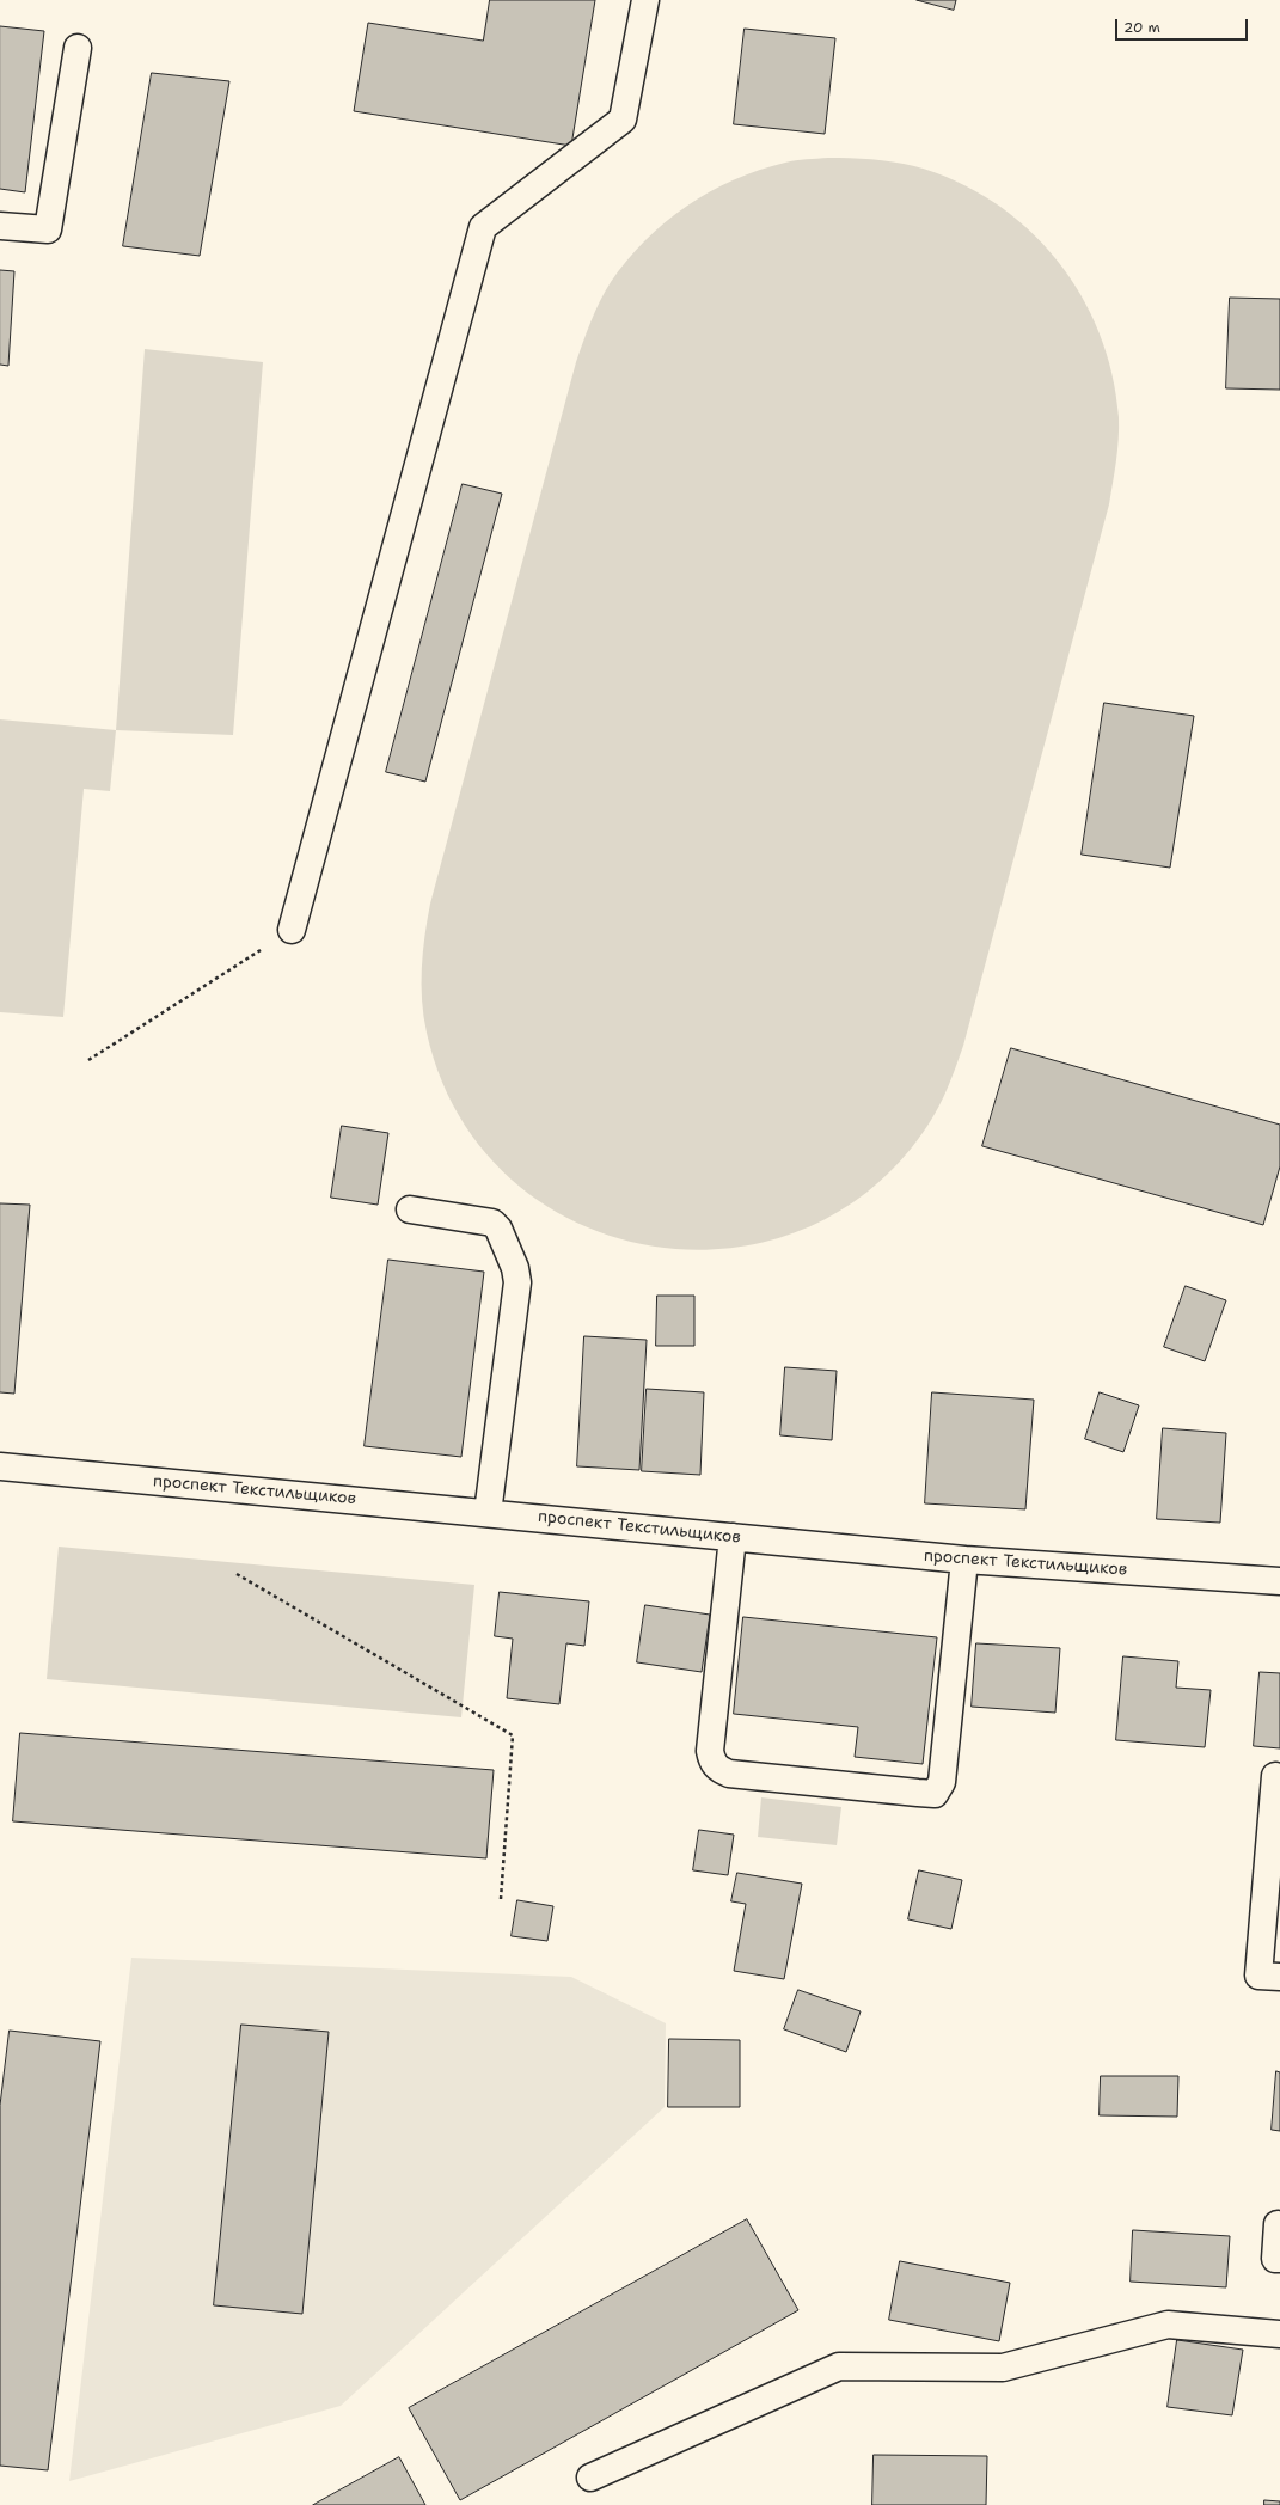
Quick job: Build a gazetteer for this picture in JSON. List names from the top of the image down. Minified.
{"streets":{"street":["проспект Текстильщиков"]},"scale_bar":"20 m"}
